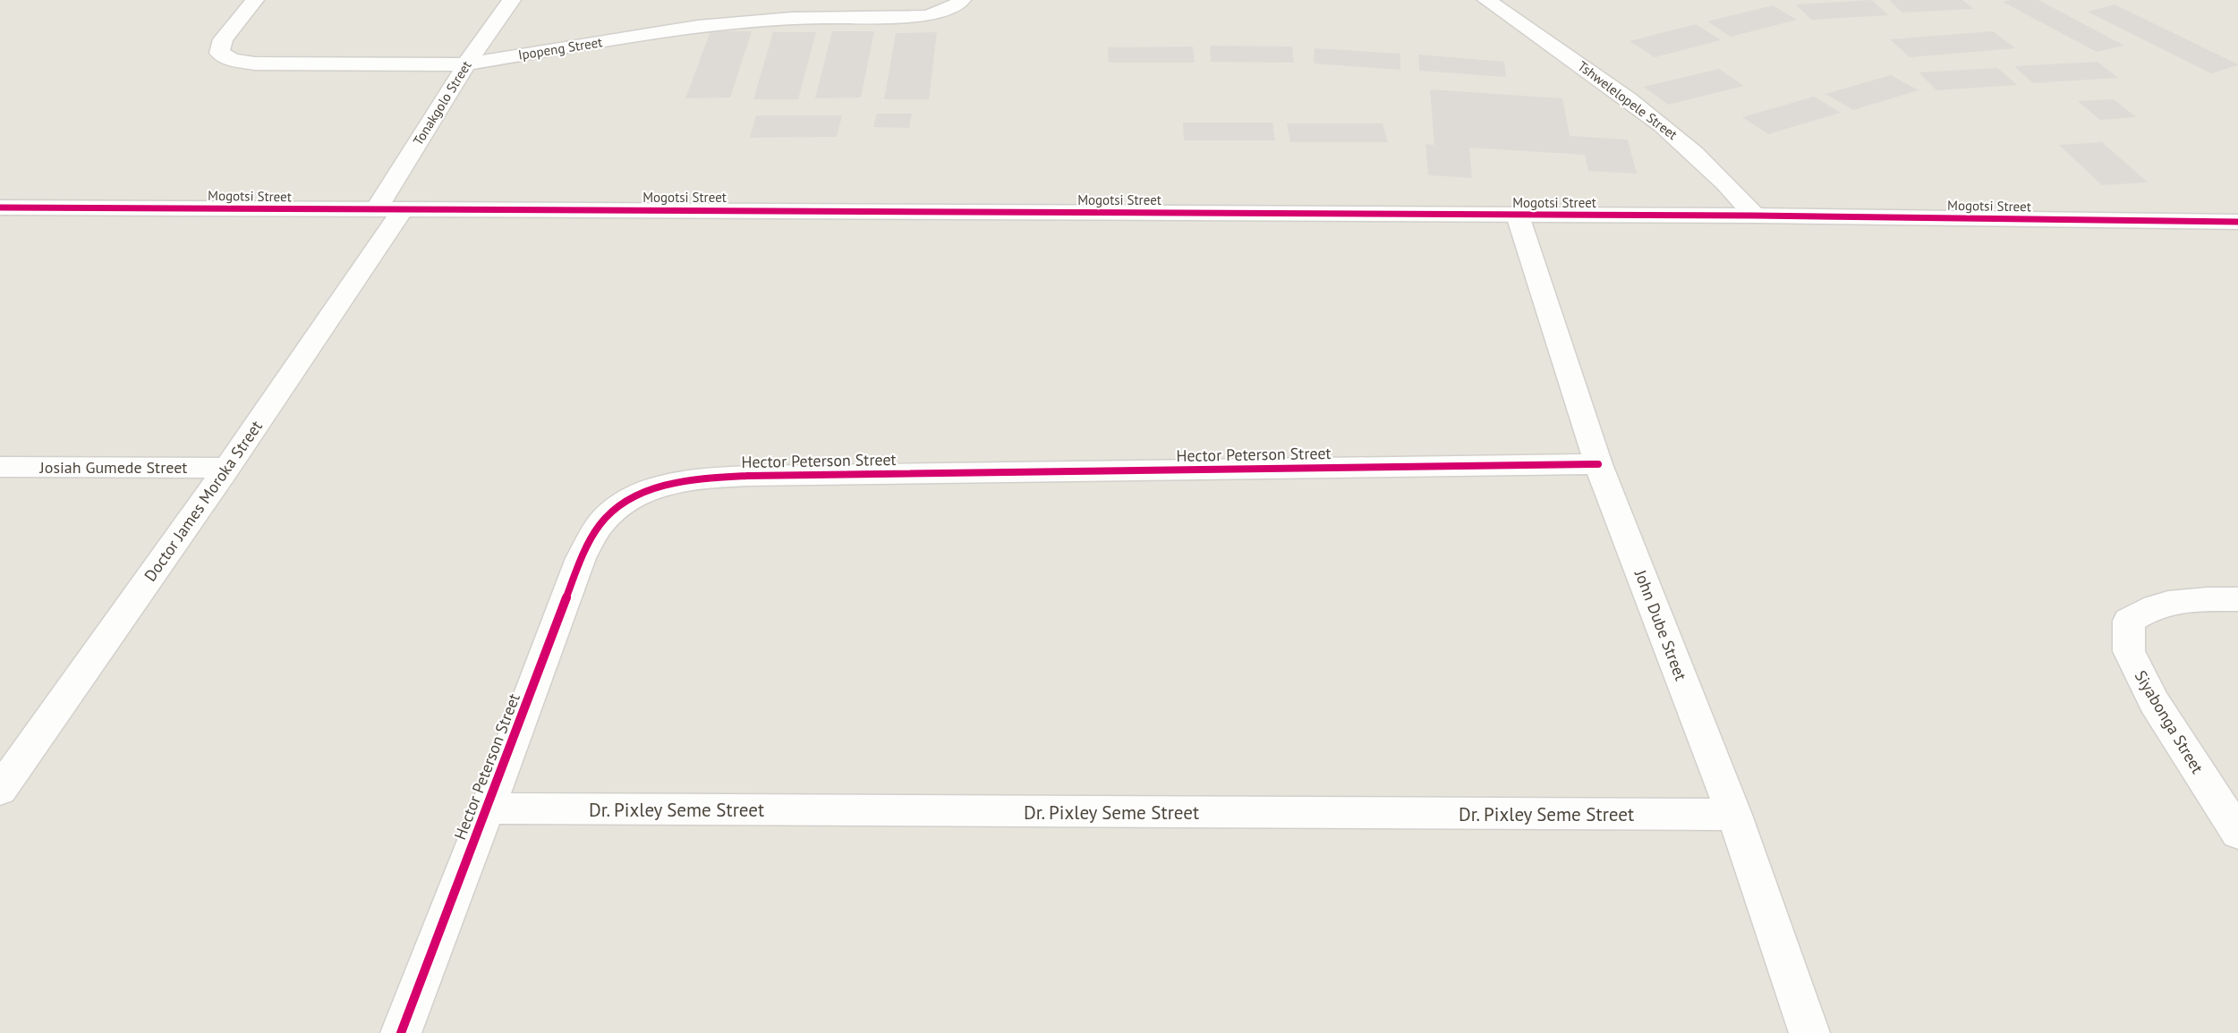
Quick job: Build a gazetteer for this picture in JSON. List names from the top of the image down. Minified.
{"streets":{"street":["Ipopeng Street","Tshwelelopele Street","Tonakgolo Street","Mogotsi Street","Hector Peterson Street","Josiah Gumede Street","Doctor James Moroka Street","John Dube Street","Siyabonga Street","Dr. Pixley Seme Street"]},"crossings":[["Ipopeng Street","Tonakgolo Street"],["Tshwelelopele Street","Mogotsi Street"],["Tonakgolo Street","Mogotsi Street"],["Tonakgolo Street","Doctor James Moroka Street"],["Mogotsi Street","Doctor James Moroka Street"],["Mogotsi Street","John Dube Street"],["Hector Peterson Street","John Dube Street"],["Hector Peterson Street","Dr. Pixley Seme Street"],["Josiah Gumede Street","Doctor James Moroka Street"],["John Dube Street","Dr. Pixley Seme Street"]]}
